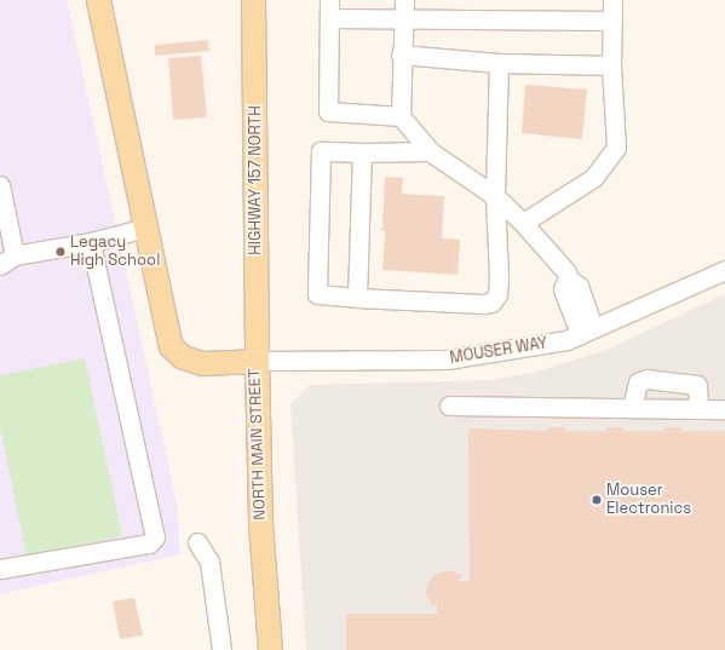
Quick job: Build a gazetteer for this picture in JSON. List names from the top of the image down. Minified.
{"streets":{"main road":["HIGHWAY 157 NORTH","NORTH MAIN STREET"],"street":["MOUSER WAY"]},"crossings":[["HIGHWAY 157 NORTH","MOUSER WAY"],["HIGHWAY 157 NORTH","NORTH MAIN STREET"],["MOUSER WAY","NORTH MAIN STREET"]],"places":["Legacy High School","Mouser Electronics"]}
